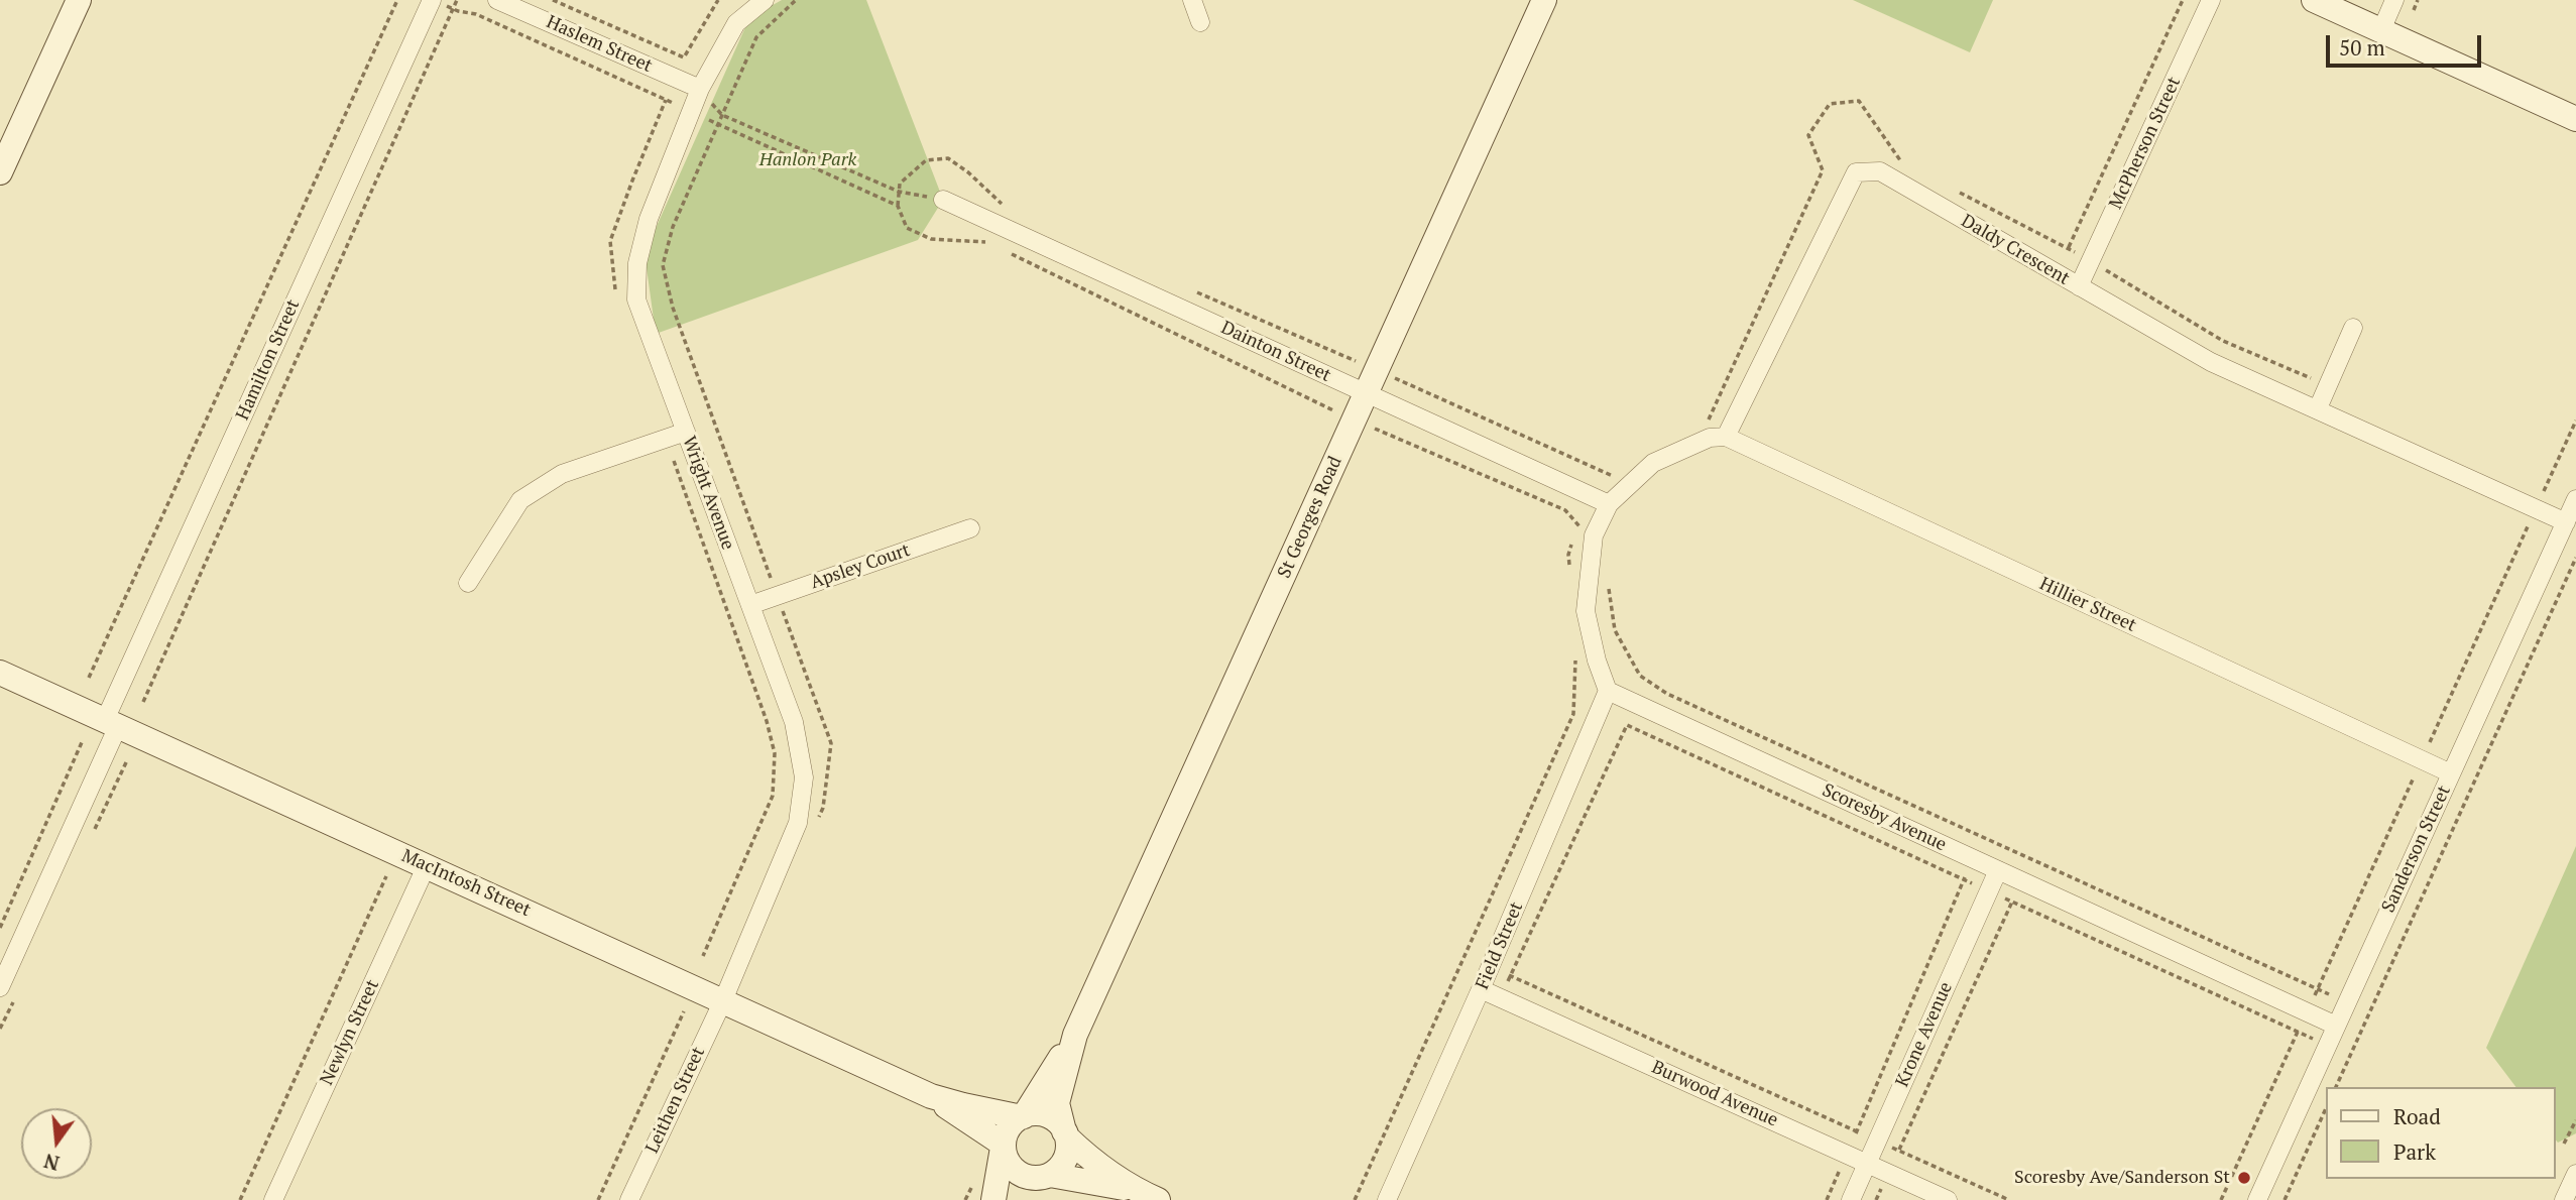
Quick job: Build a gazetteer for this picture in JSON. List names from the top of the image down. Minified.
{"streets":{"street":["Haslem Street","McPherson Street","Daldy Crescent","Dainton Street","Hamilton Street","Wright Avenue","St Georges Road","Apsley Court","Hillier Street","Scoresby Avenue","Sanderson Street","MacIntosh Street","Field Street","Newlyn Street","Krone Avenue","Burwood Avenue","Leithen Street"]},"crossings":[["Haslem Street","Wright Avenue"],["McPherson Street","Daldy Crescent"],["Daldy Crescent","Hillier Street"],["Daldy Crescent","Sanderson Street"],["Dainton Street","St Georges Road"],["Hamilton Street","MacIntosh Street"],["Wright Avenue","Apsley Court"],["Wright Avenue","MacIntosh Street"],["Wright Avenue","Leithen Street"],["St Georges Road","MacIntosh Street"],["Hillier Street","Sanderson Street"],["Scoresby Avenue","Sanderson Street"],["Scoresby Avenue","Field Street"],["Scoresby Avenue","Krone Avenue"],["MacIntosh Street","Newlyn Street"],["MacIntosh Street","Leithen Street"],["Field Street","Burwood Avenue"],["Krone Avenue","Burwood Avenue"]],"parks":["Hanlon Park"],"places":["Scoresby Ave/Sanderson St"],"legend":["Road","Park"],"scale_bar":"50 m","north":"bottom"}
